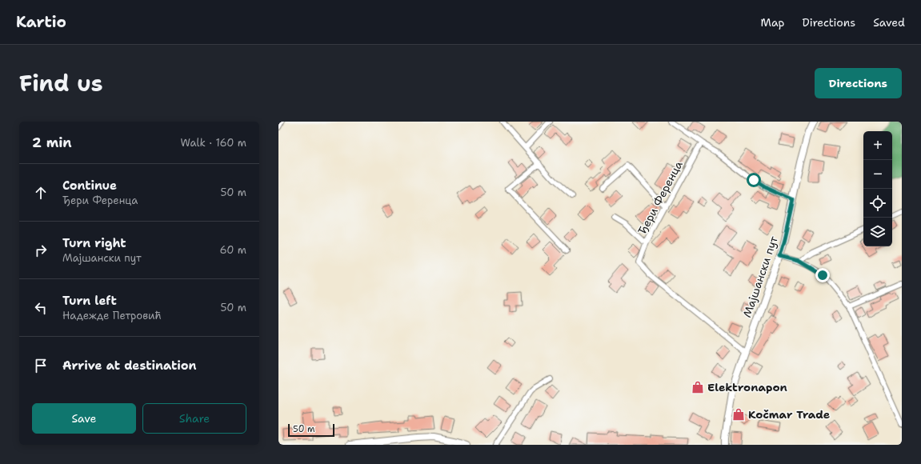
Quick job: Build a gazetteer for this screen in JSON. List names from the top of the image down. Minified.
{"streets":{"street":["Ђери Ференца","Мајшански пут"]},"crossings":[["Ђери Ференца","Мајшански пут"]],"places":{"shop":["Elektronapon","Kočmar Trade"]},"scale_bar":"50 m","page":{"header":"Kartio","nav":["Map","Directions","Saved"],"title":"Find us","buttons":["Directions",["Save","Share"]],"heading":["2 min","Walk · 160 m"],"map_buttons":["+","−"],"list":[["Continue","Ђери Ференца","50 m"],["Turn right","Мајшански пут","60 m"],["Turn left","Надежде Петровић","50 m"],"Arrive at destination"],"scale":"50 m"}}
